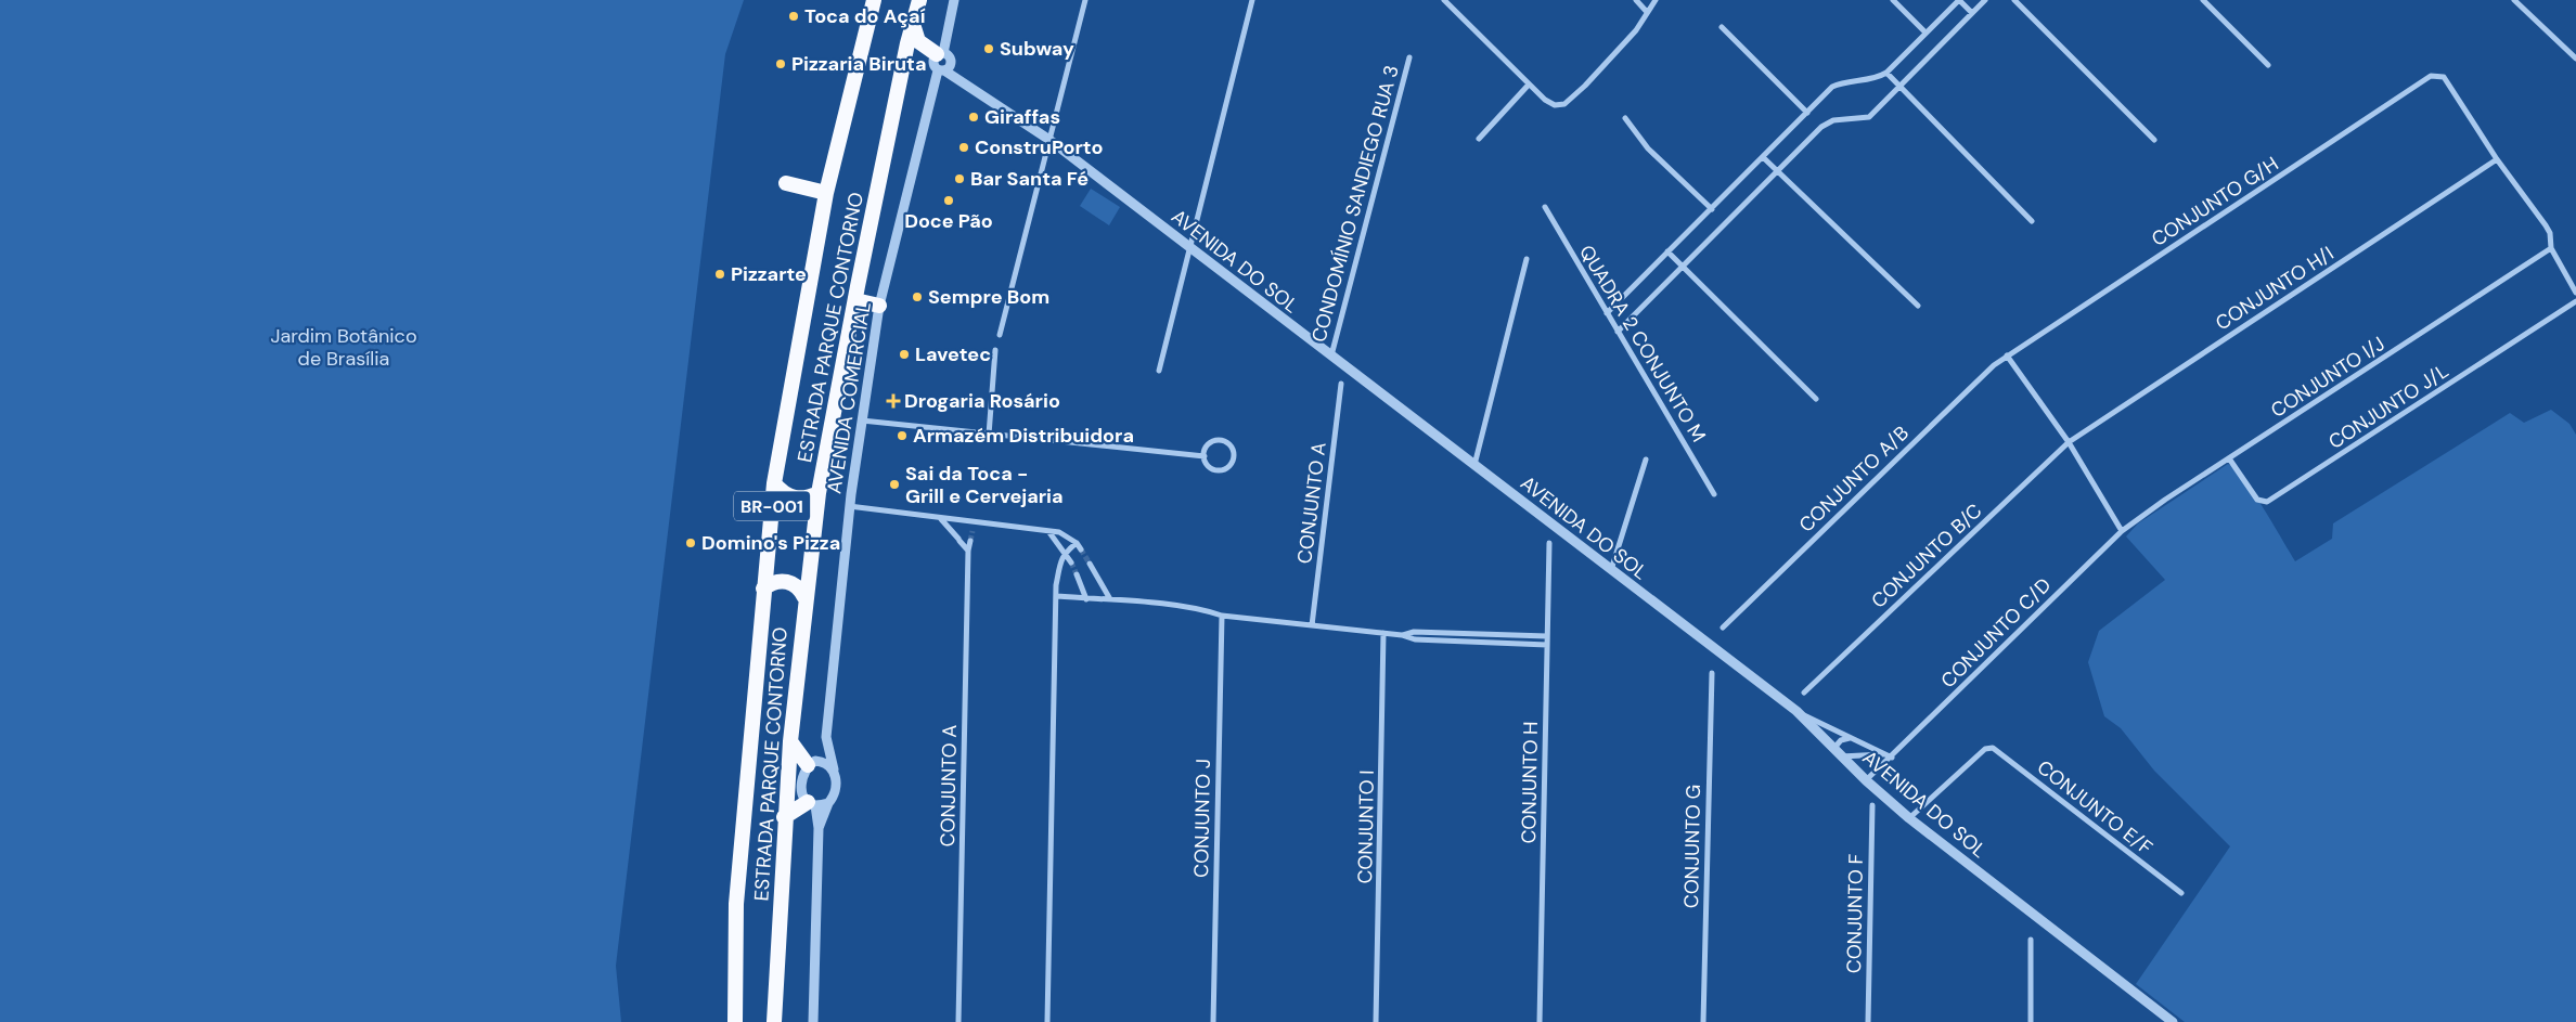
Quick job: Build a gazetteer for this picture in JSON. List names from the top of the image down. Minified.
{"streets":{"highway":["ESTRADA PARQUE CONTORNO","BR-001"],"street":["CONJUNTO G/H","CONDOMÍNIO SANDIEGO RUA 3","AVENIDA DO SOL","CONJUNTO H/I","QUADRA 2 CONJUNTO M","CONJUNTO I/J","AVENIDA COMERCIAL","CONJUNTO J/L","CONJUNTO A/B","CONJUNTO A","CONJUNTO B/C","CONJUNTO C/D","CONJUNTO H","CONJUNTO E/F","CONJUNTO J","CONJUNTO I","CONJUNTO G","CONJUNTO F"]},"crossings":[["CONJUNTO G/H","CONJUNTO H/I"],["CONJUNTO G/H","CONJUNTO A/B"],["CONDOMÍNIO SANDIEGO RUA 3","AVENIDA DO SOL"],["AVENIDA DO SOL","AVENIDA COMERCIAL"],["AVENIDA DO SOL","CONJUNTO C/D"],["AVENIDA DO SOL","CONJUNTO E/F"],["CONJUNTO H/I","CONJUNTO B/C"],["CONJUNTO I/J","CONJUNTO J/L"],["CONJUNTO I/J","CONJUNTO C/D"]],"parks":["Jardim Botânico de Brasília"],"places":{"other":["Toca do Açaí","Subway","Pizzaria Biruta","Giraffas","ConstruPorto","Bar Santa Fé","Doce Pão","Pizzarte","Sempre Bom","Lavetec","Armazém Distribuidora","Sai da Toca - Grill e Cervejaria","Domino's Pizza"],"health":["Drogaria Rosário"]}}
